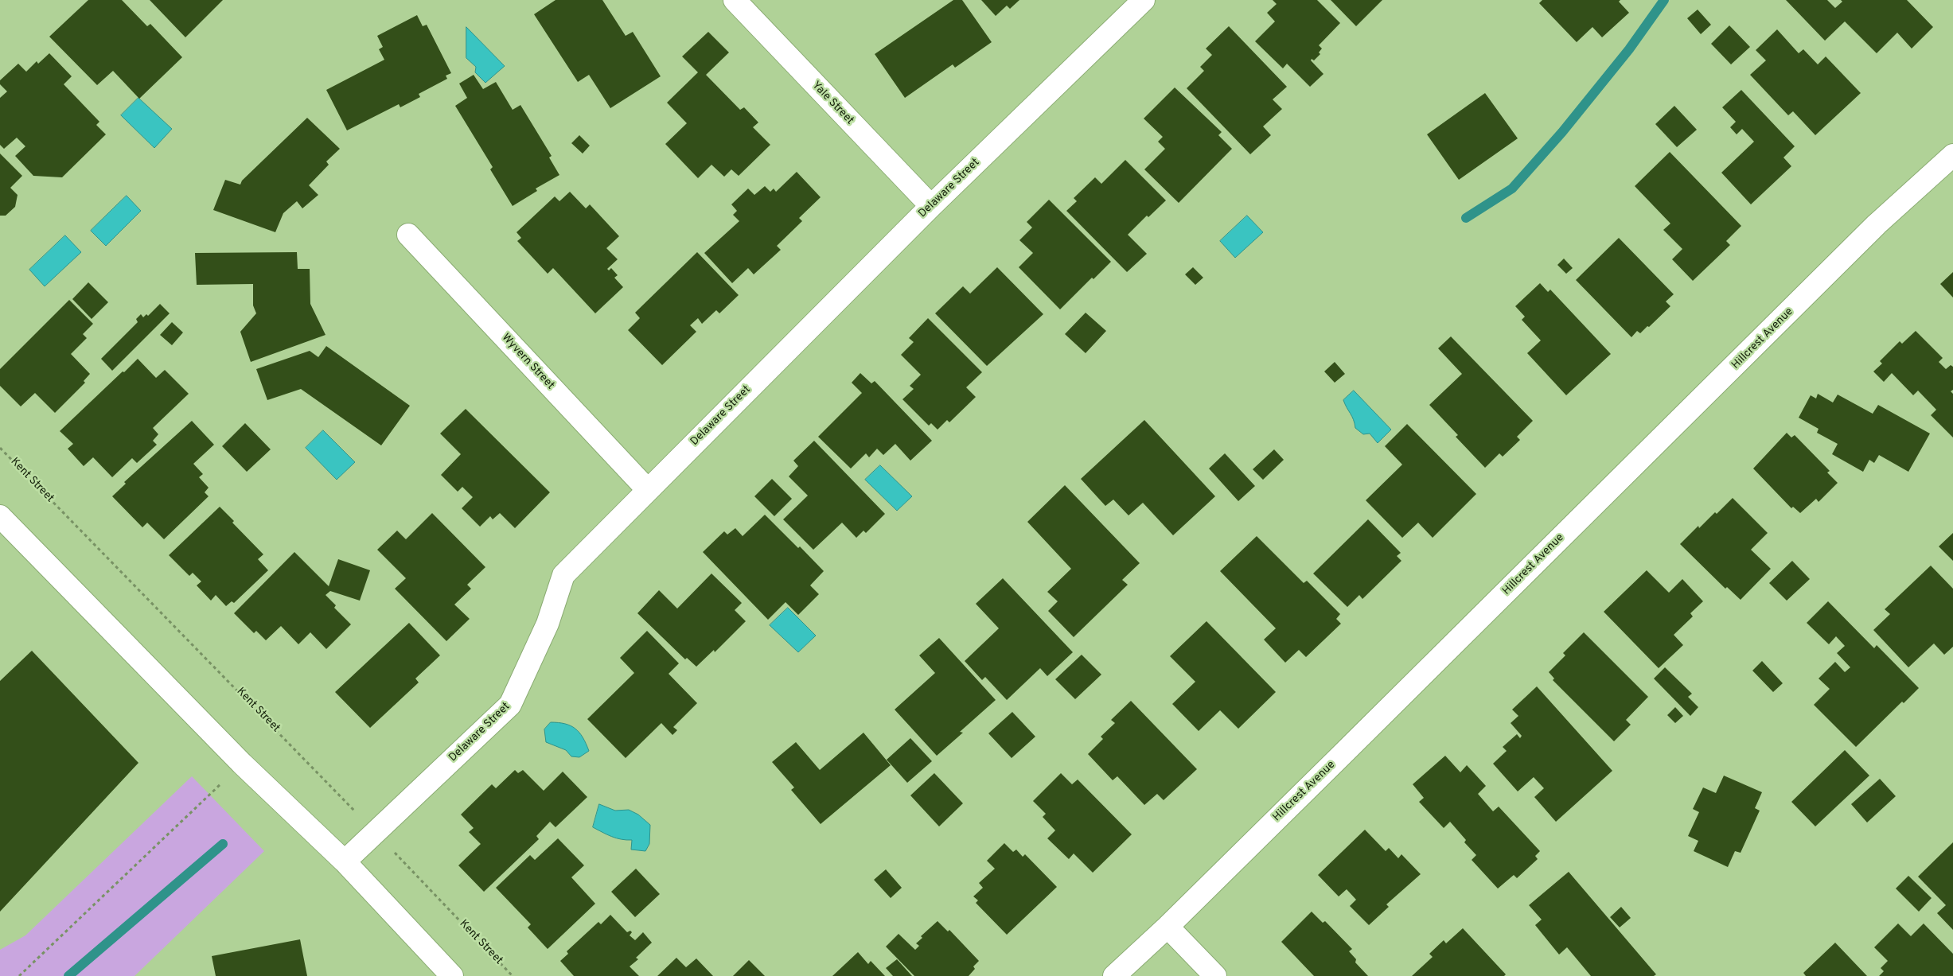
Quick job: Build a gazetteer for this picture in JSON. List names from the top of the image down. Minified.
{"streets":{"street":["Yale Street","Delaware Street","Hillcrest Avenue","Wyvern Street"],"path":["Kent Street"]},"crossings":[["Yale Street","Delaware Street"],["Delaware Street","Wyvern Street"],["Delaware Street","Kent Street"]]}
